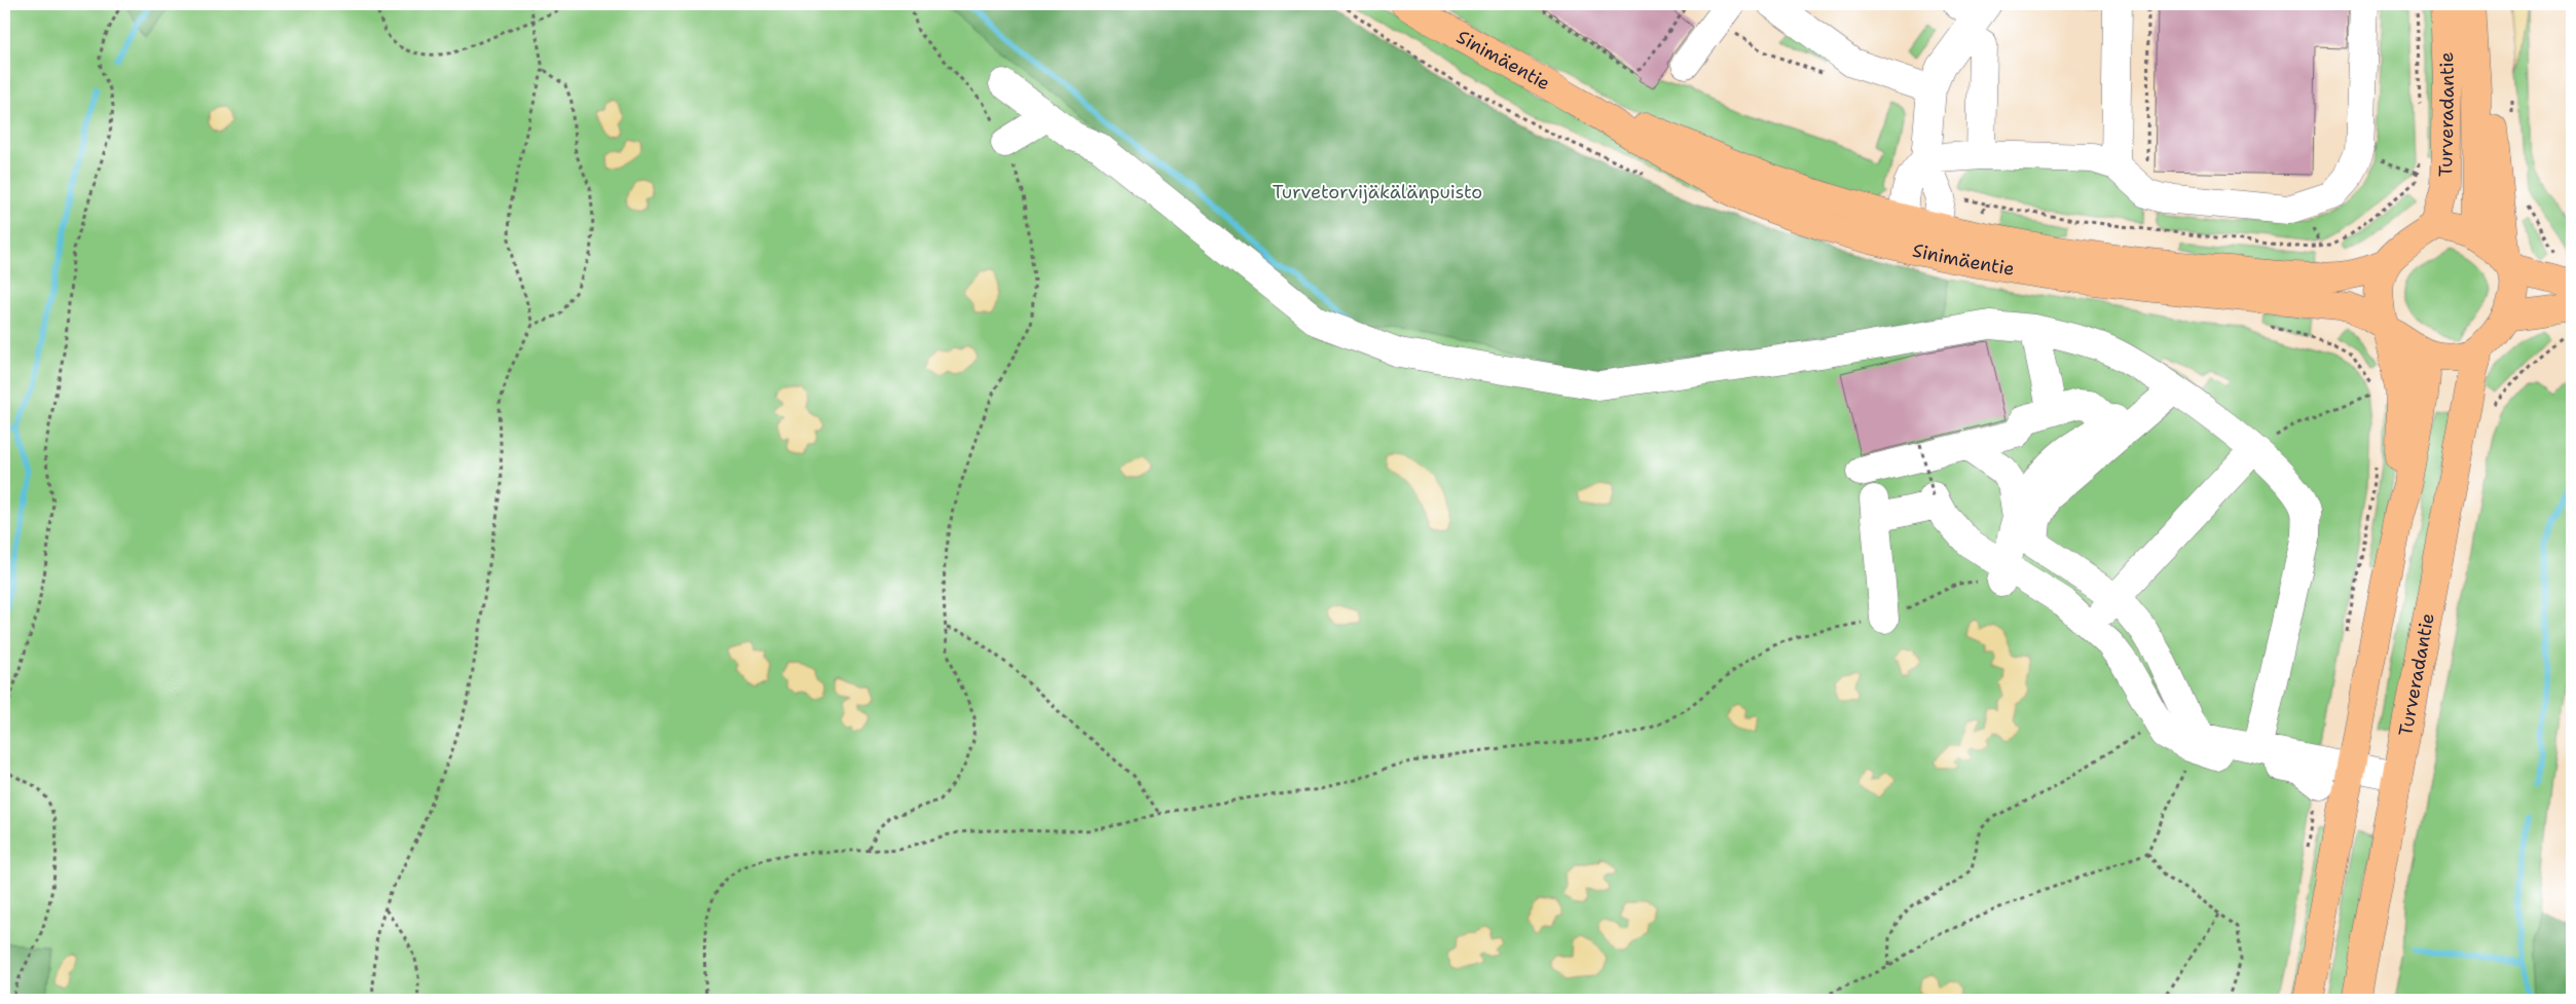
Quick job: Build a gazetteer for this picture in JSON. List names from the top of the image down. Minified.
{"streets":{"main road":["Sinimäentie","Turveradantie"]},"crossings":[["Sinimäentie","Turveradantie"]],"parks":["Turvetorvijäkälänpuisto"]}
